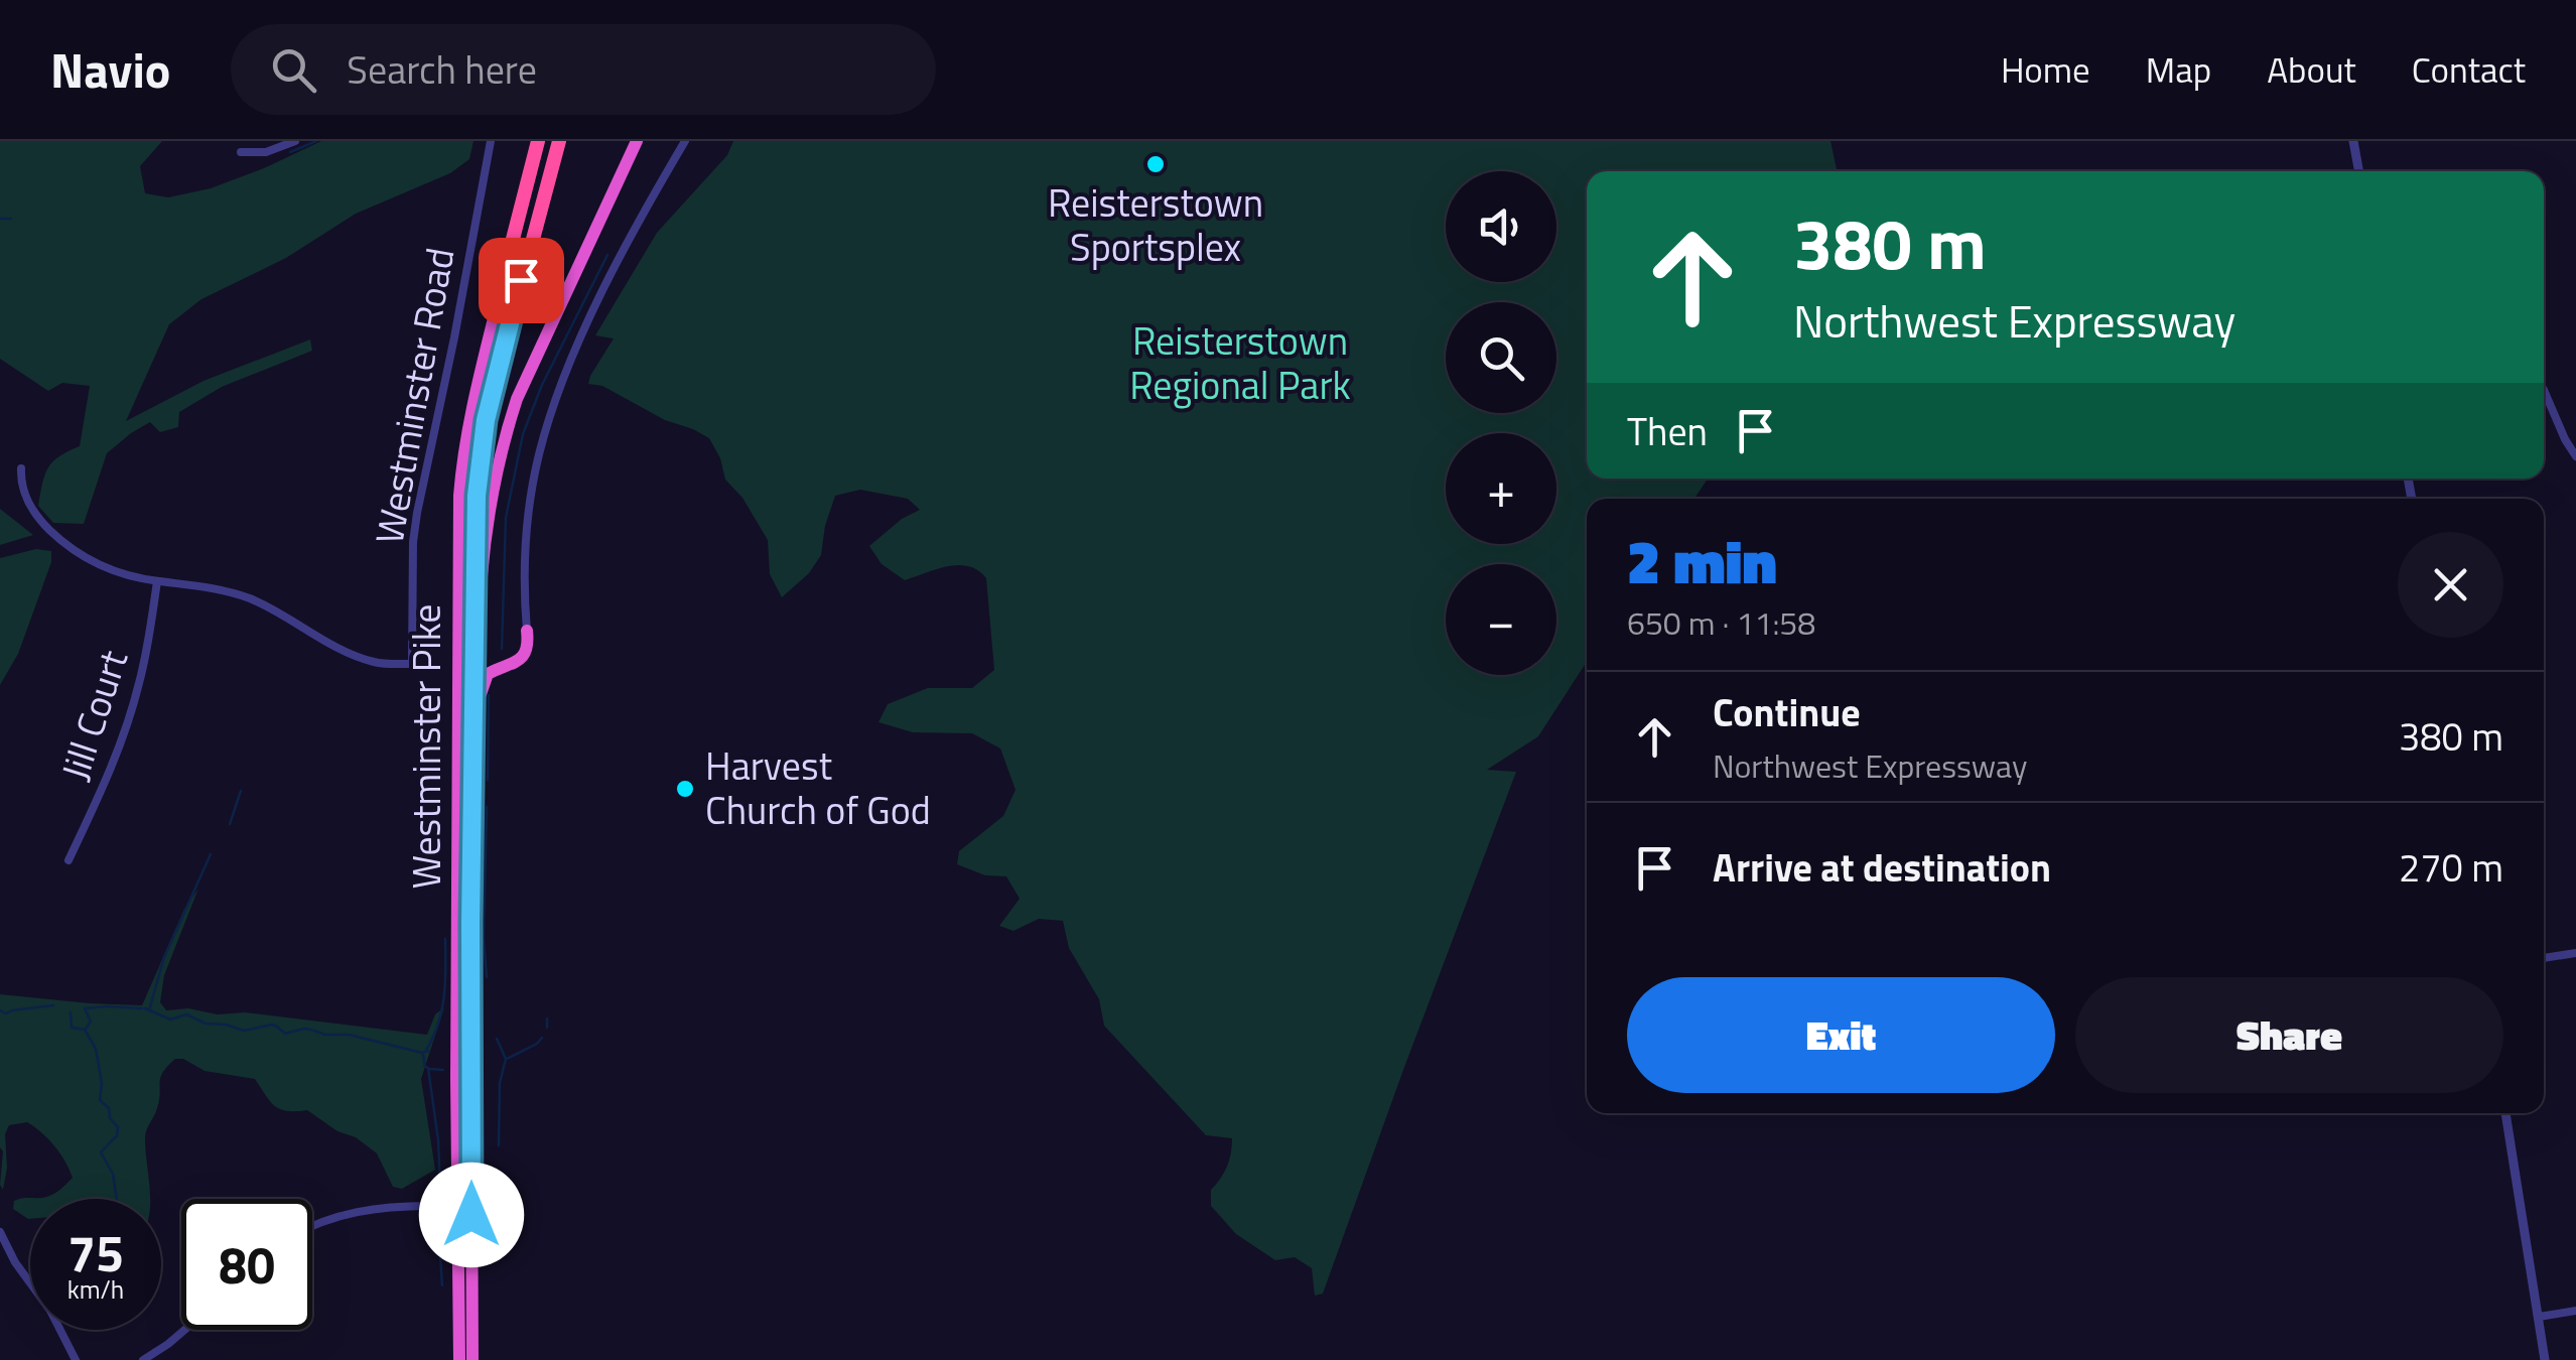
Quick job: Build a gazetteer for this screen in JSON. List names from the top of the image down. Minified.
{"streets":{"highway":["Westminster Pike"],"street":["Westminster Road","Jill Court"]},"crossings":[["Westminster Road","Jill Court"]],"parks":["Reisterstown Regional Park"],"places":["Reisterstown Sportsplex","Harvest Church of God"],"page":{"header":"Navio","search":"Search here","nav":["Home","Map","About","Contact"],"map_buttons":["+","−"],"turn":["380 m","Northwest Expressway"],"then":"Then","heading":["2 min","650 m · 11:58"],"list":[{"name":"Continue","note":"Northwest Expressway","value":"380 m"},{"name":"Arrive at destination","value":"270 m"}],"buttons":["Exit","Share"],"speed":"75 km/h","limit":"80"}}
